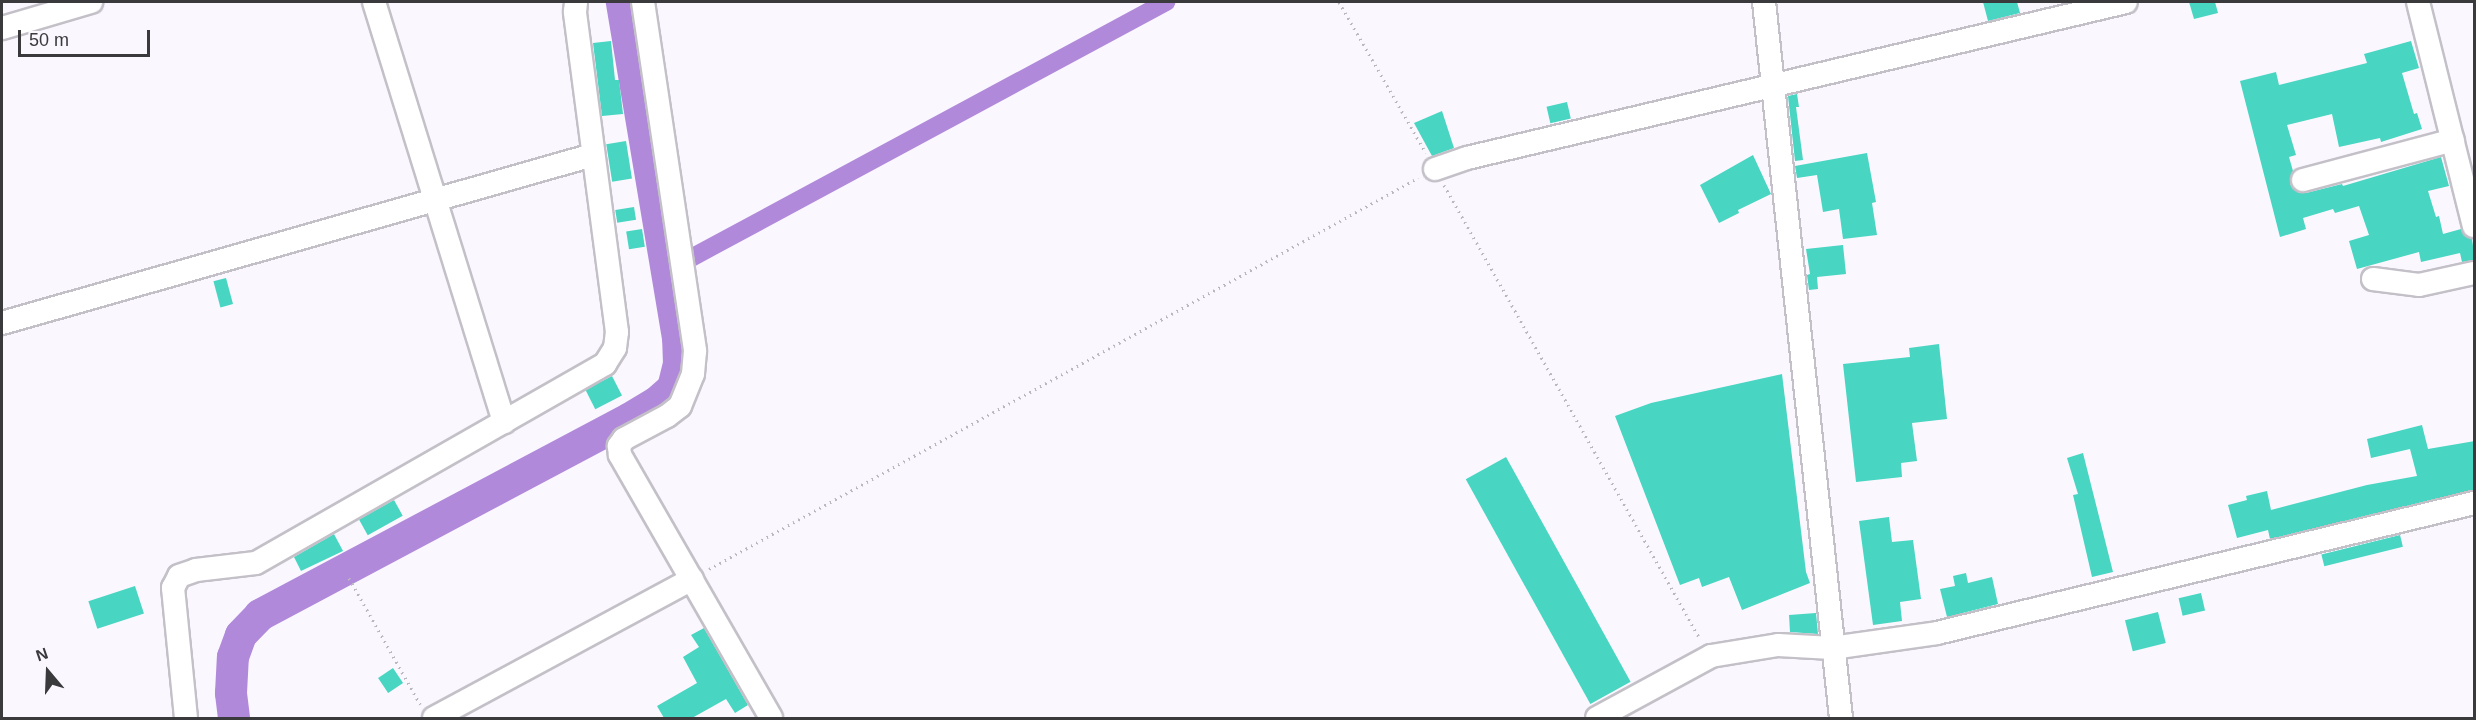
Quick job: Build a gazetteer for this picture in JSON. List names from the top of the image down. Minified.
{"scale_bar":"50 m","north":"top"}
